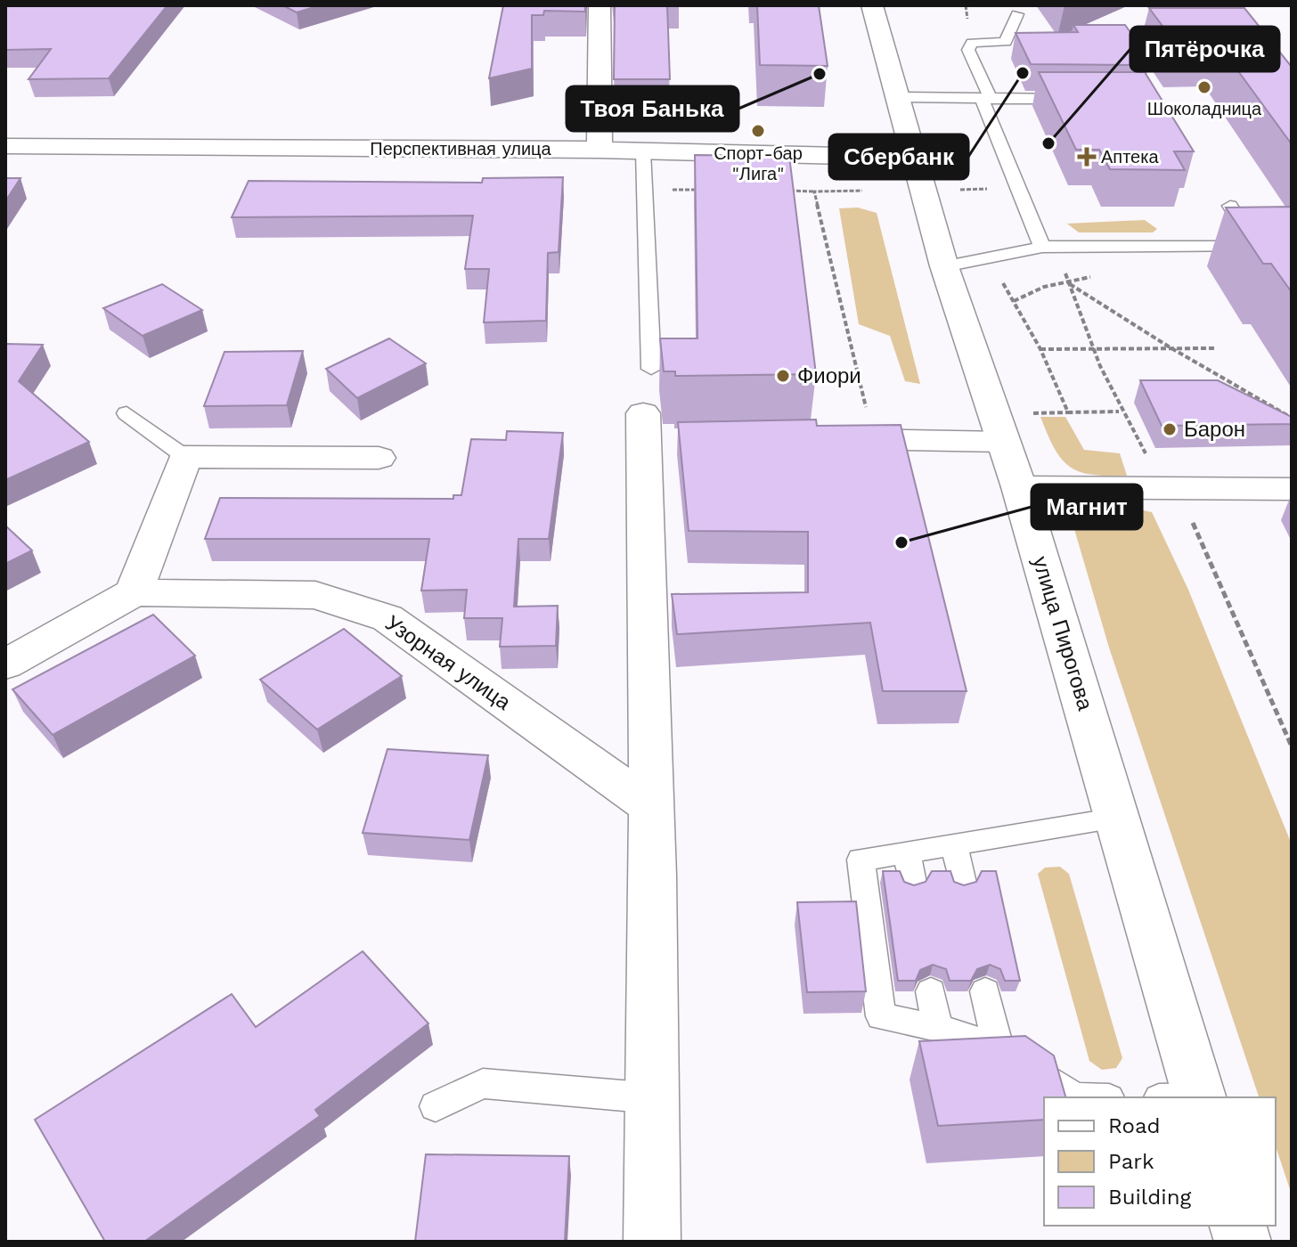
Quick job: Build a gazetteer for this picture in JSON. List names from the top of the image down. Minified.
{"streets":{"street":["Перспективная улица","улица Пирогова","Узорная улица"]},"crossings":[["Перспективная улица","улица Пирогова"]],"places":{"other":["Сбербанк","Твоя Банька","Шоколадница","Спорт-бар \"Лига\"","Пятёрочка","Фиори","Барон","Магнит"],"health":["Аптека"]},"legend":["Road","Park","Building"]}
